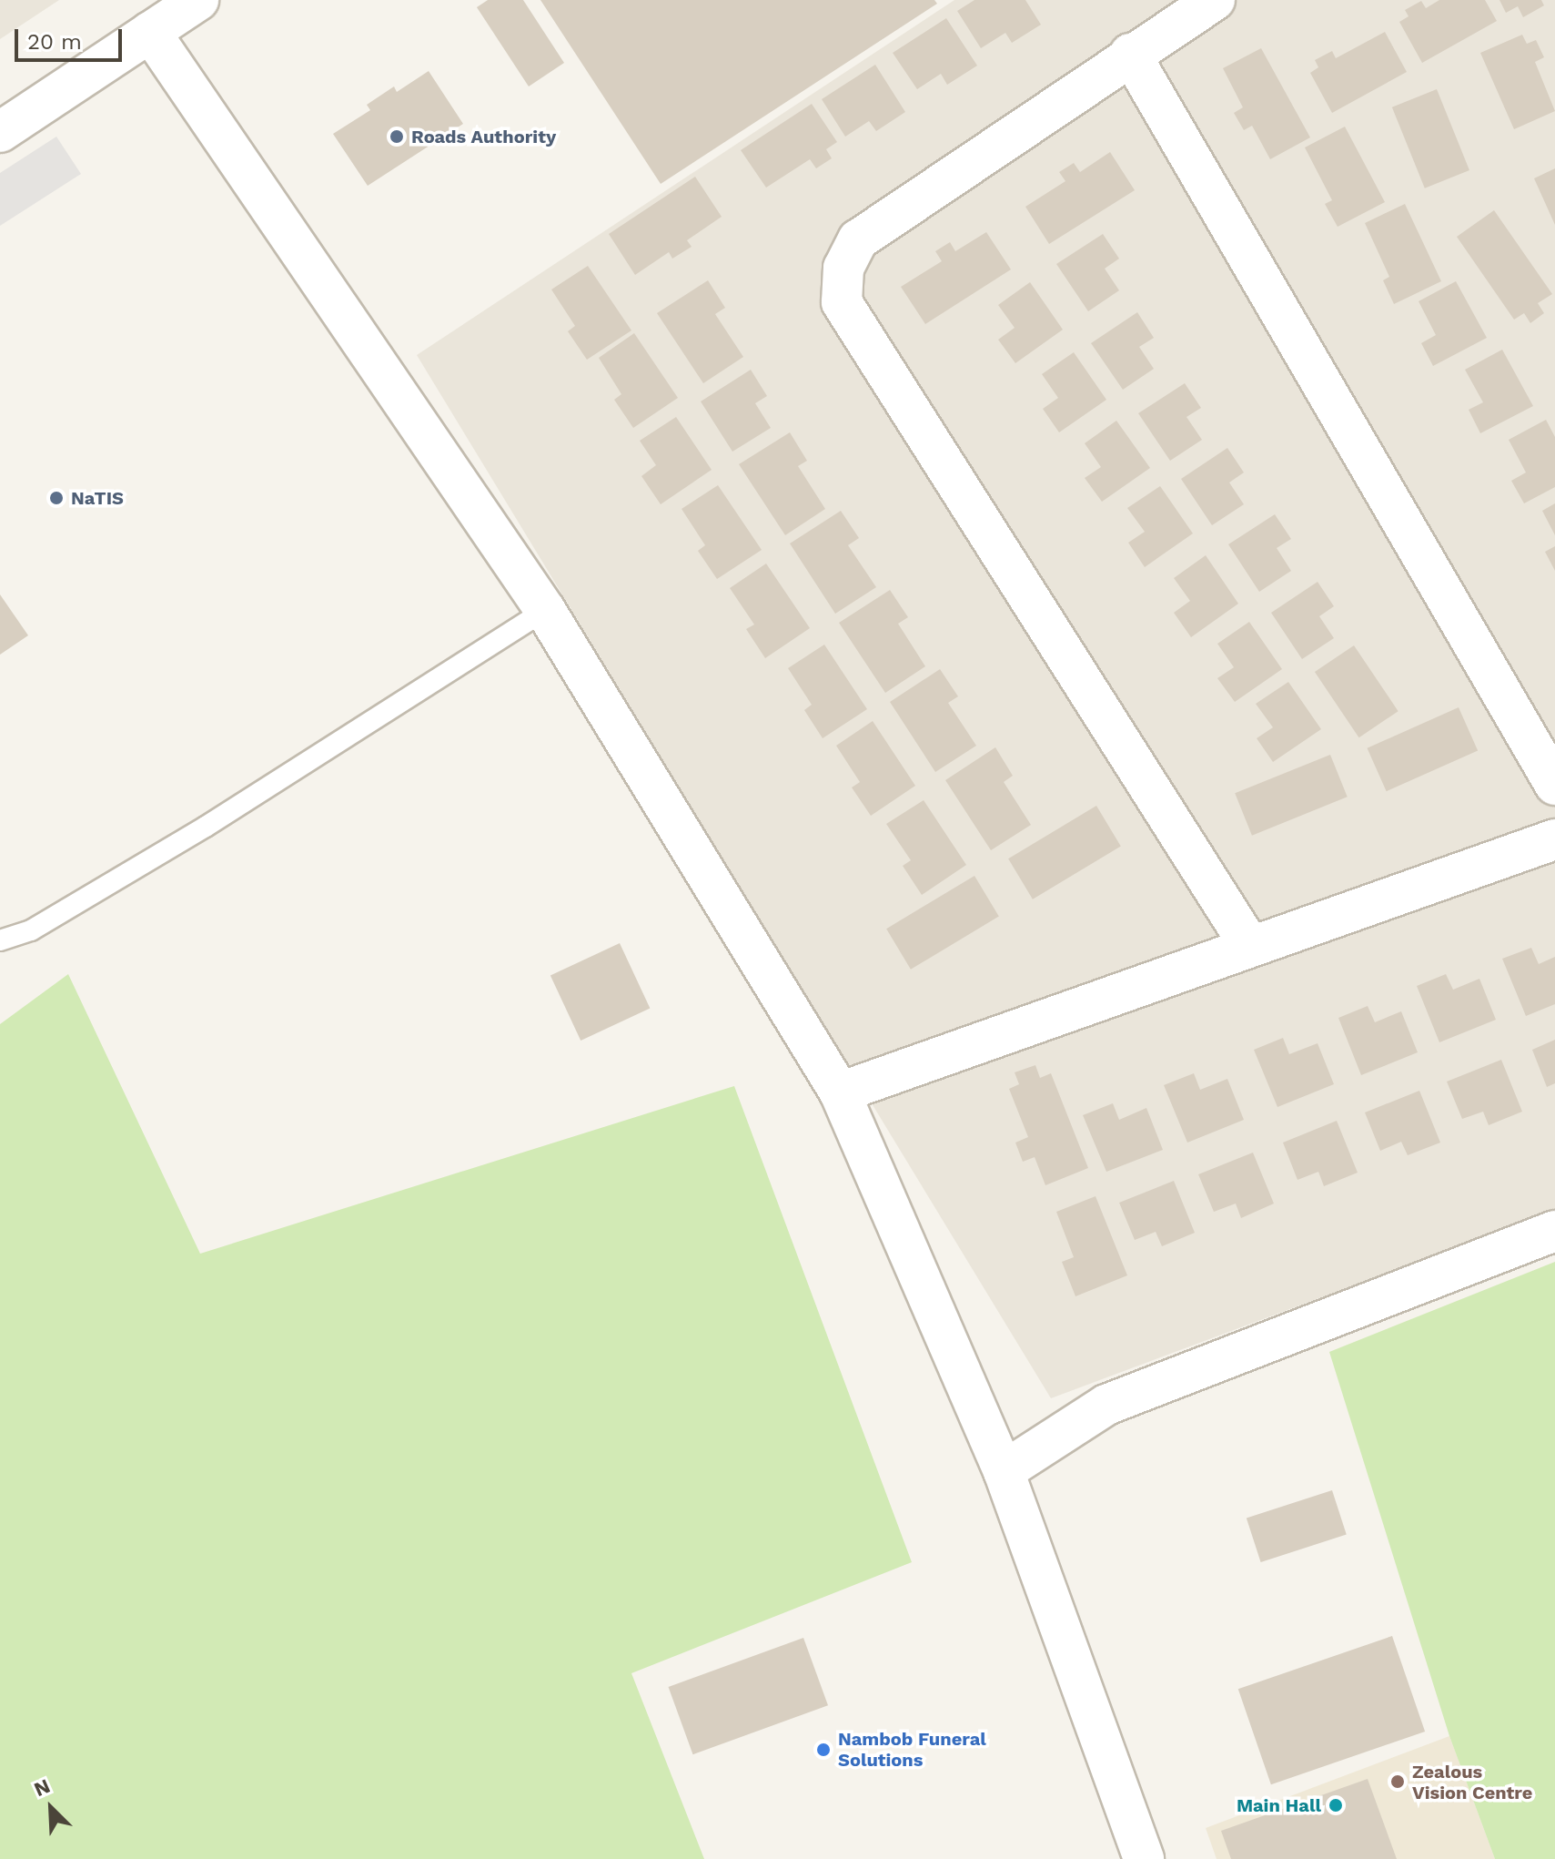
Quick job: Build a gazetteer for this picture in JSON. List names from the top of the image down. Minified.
{"places":["Roads Authority","NaTIS","Nambob Funeral Solutions","Zealous Vision Centre","Main Hall"],"scale_bar":"20 m","north":"top left"}
